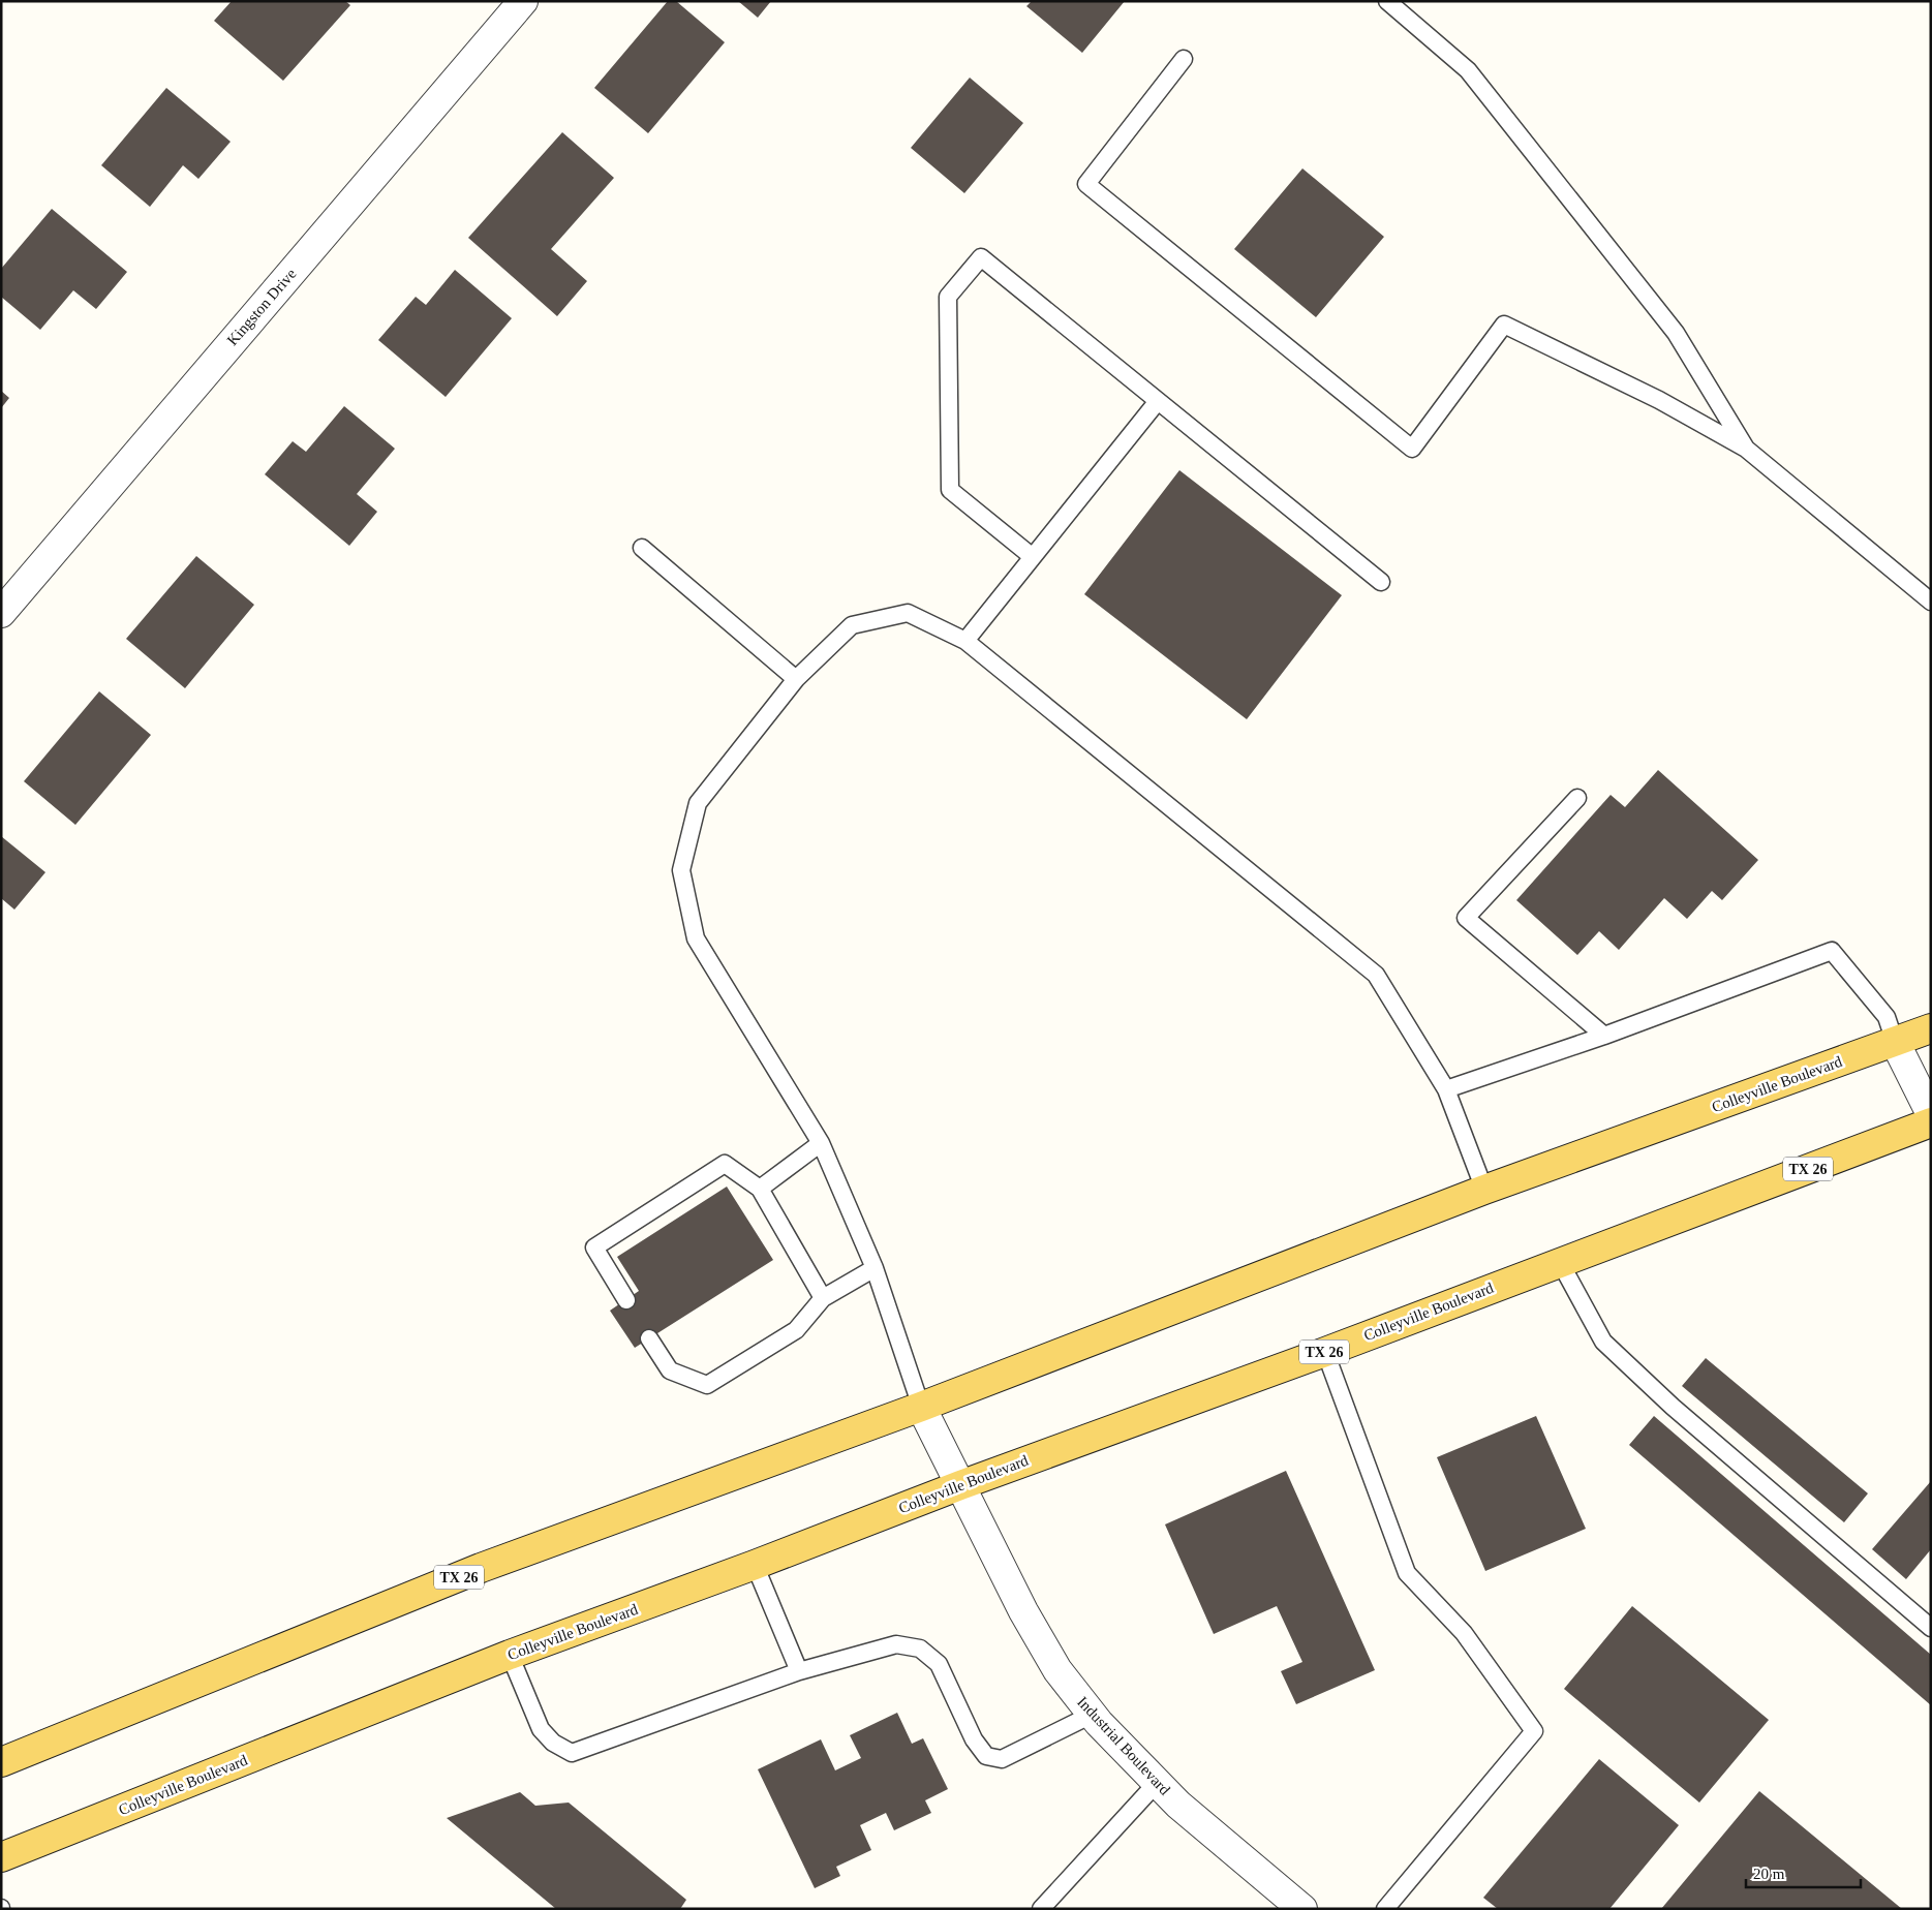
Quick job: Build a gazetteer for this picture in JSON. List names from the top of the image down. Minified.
{"streets":{"main road":["Colleyville Boulevard","TX 26"],"street":["Kingston Drive","Industrial Boulevard"]},"crossings":[["Colleyville Boulevard","Industrial Boulevard"]],"scale_bar":"20 m"}
